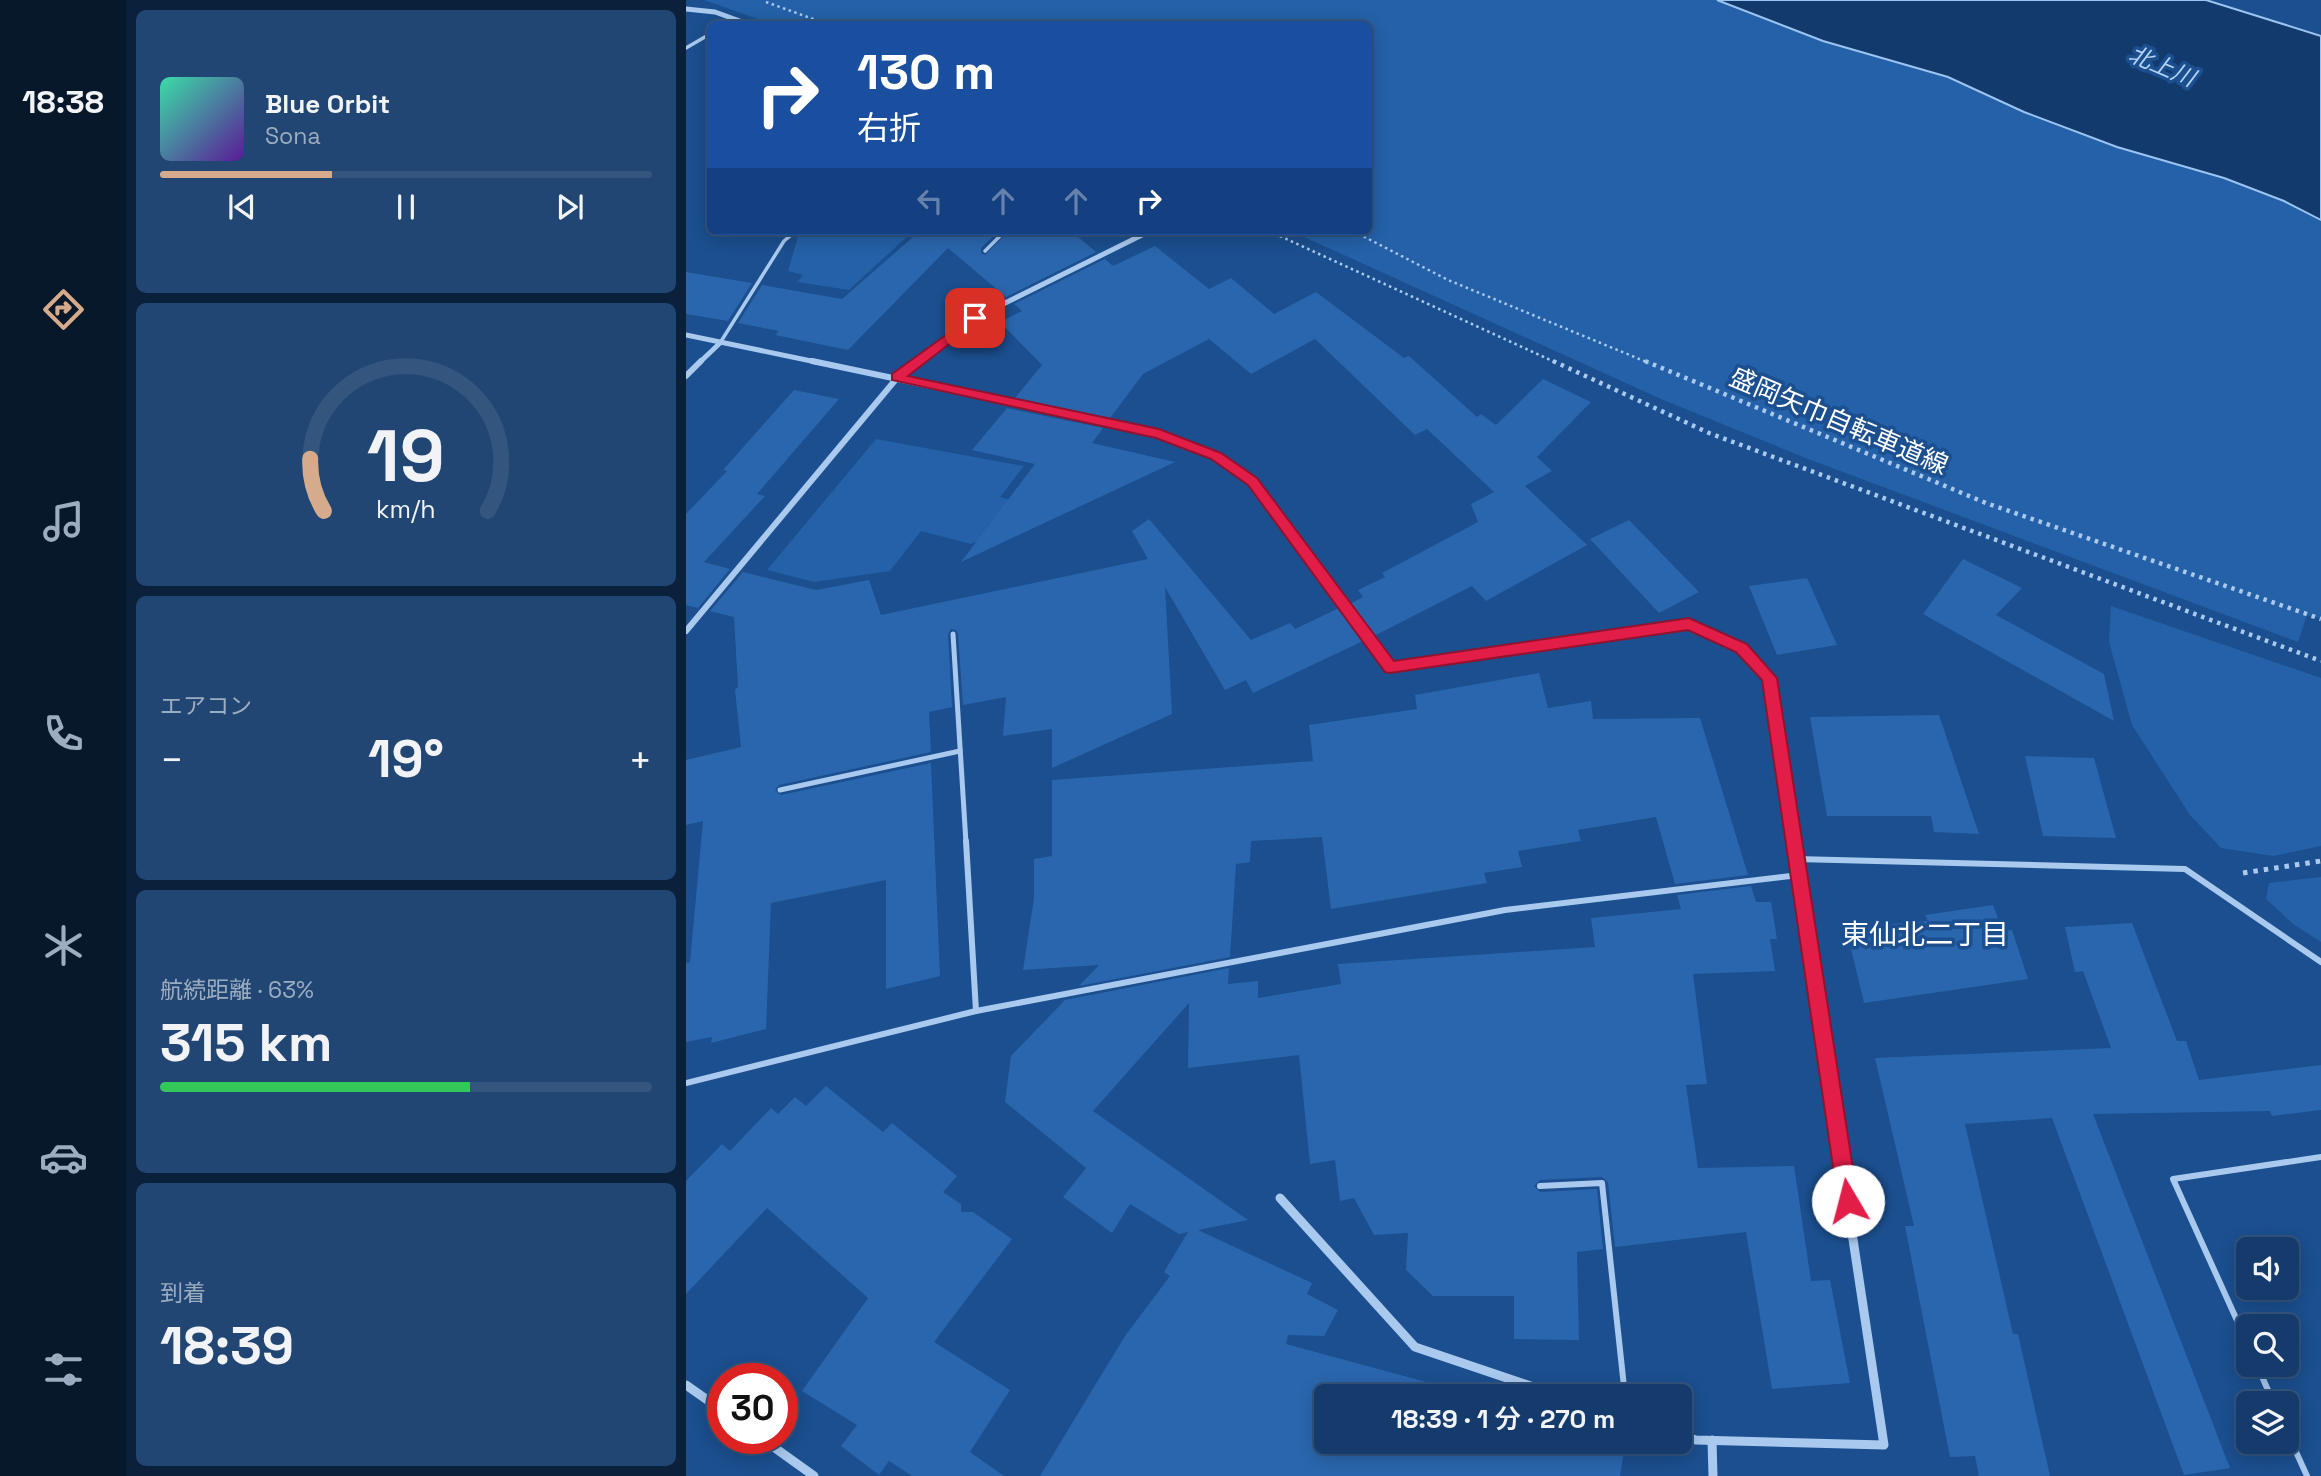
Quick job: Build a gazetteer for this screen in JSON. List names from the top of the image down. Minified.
{"streets":{"path":["盛岡矢巾自転車道線"]},"districts":["東仙北二丁目"],"water":["北上川"],"page":{"tabs":"18:38","turn":["130 m","右折"],"song":["Blue Orbit","Sona"],"tile":["エアコン",["航続距離 · 63%","315 km"],["到着","18:39"]],"heat":["−","19°","+"],"limit":"30","trip":"18:39 · 1 分 · 270 m","gauge":["19","km/h"]}}
